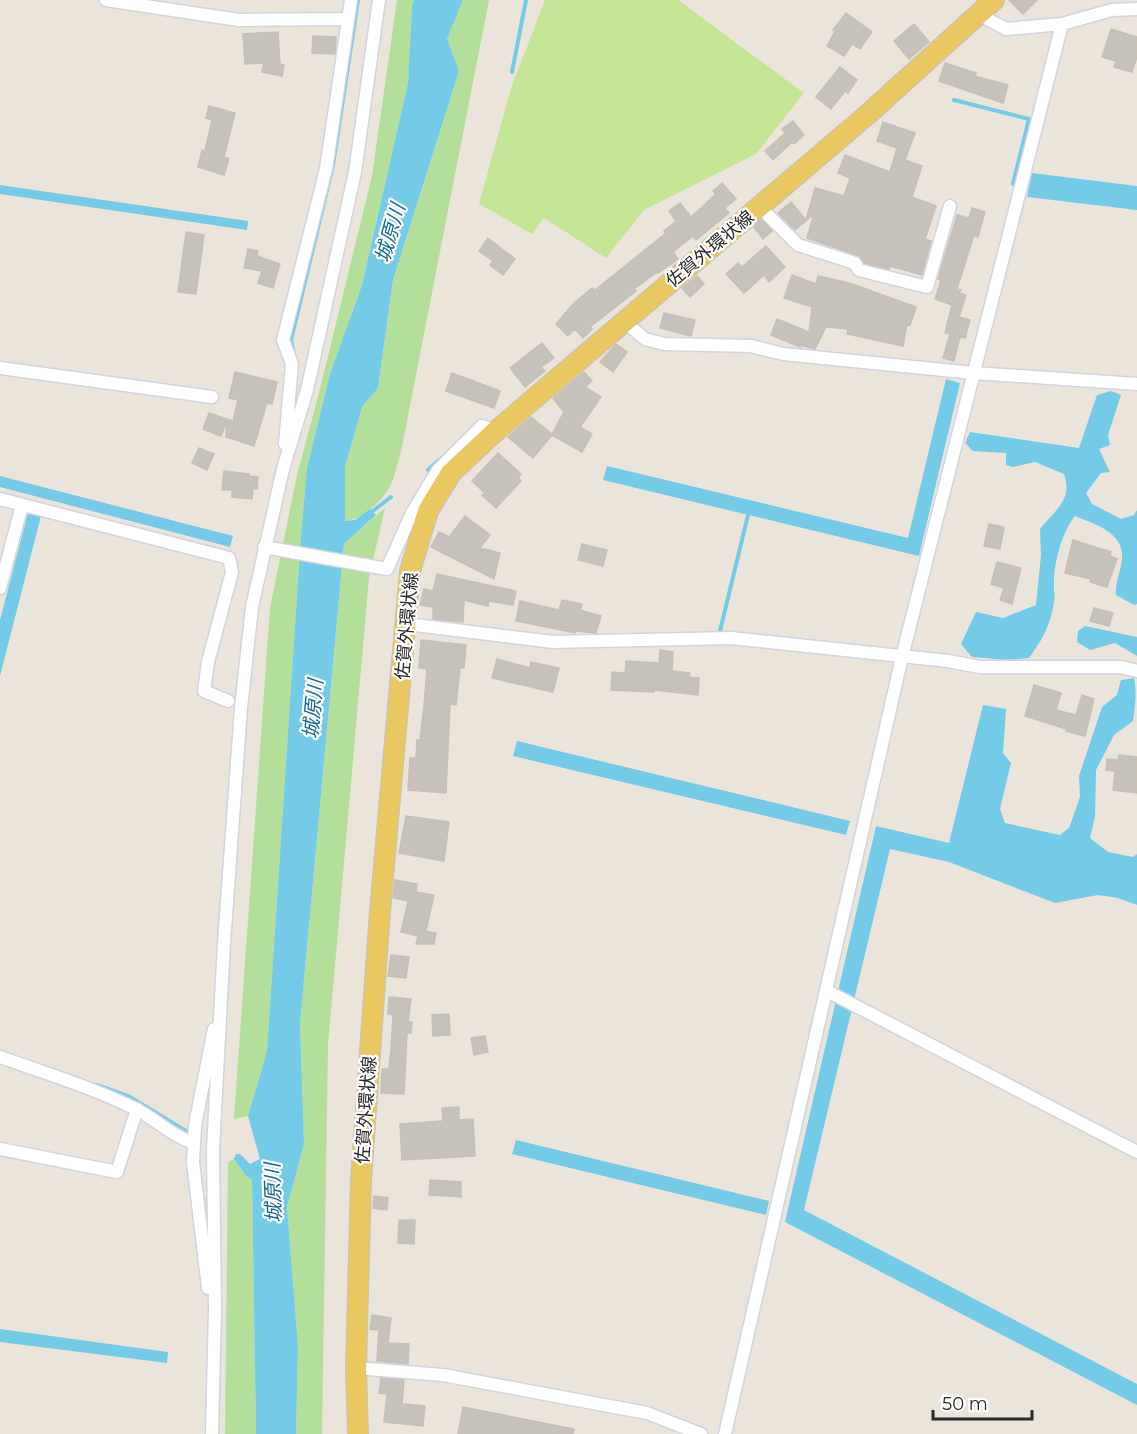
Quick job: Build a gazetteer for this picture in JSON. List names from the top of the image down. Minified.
{"streets":{"main road":["佐賀外環状線"]},"water":["城原川"],"scale_bar":"50 m"}
